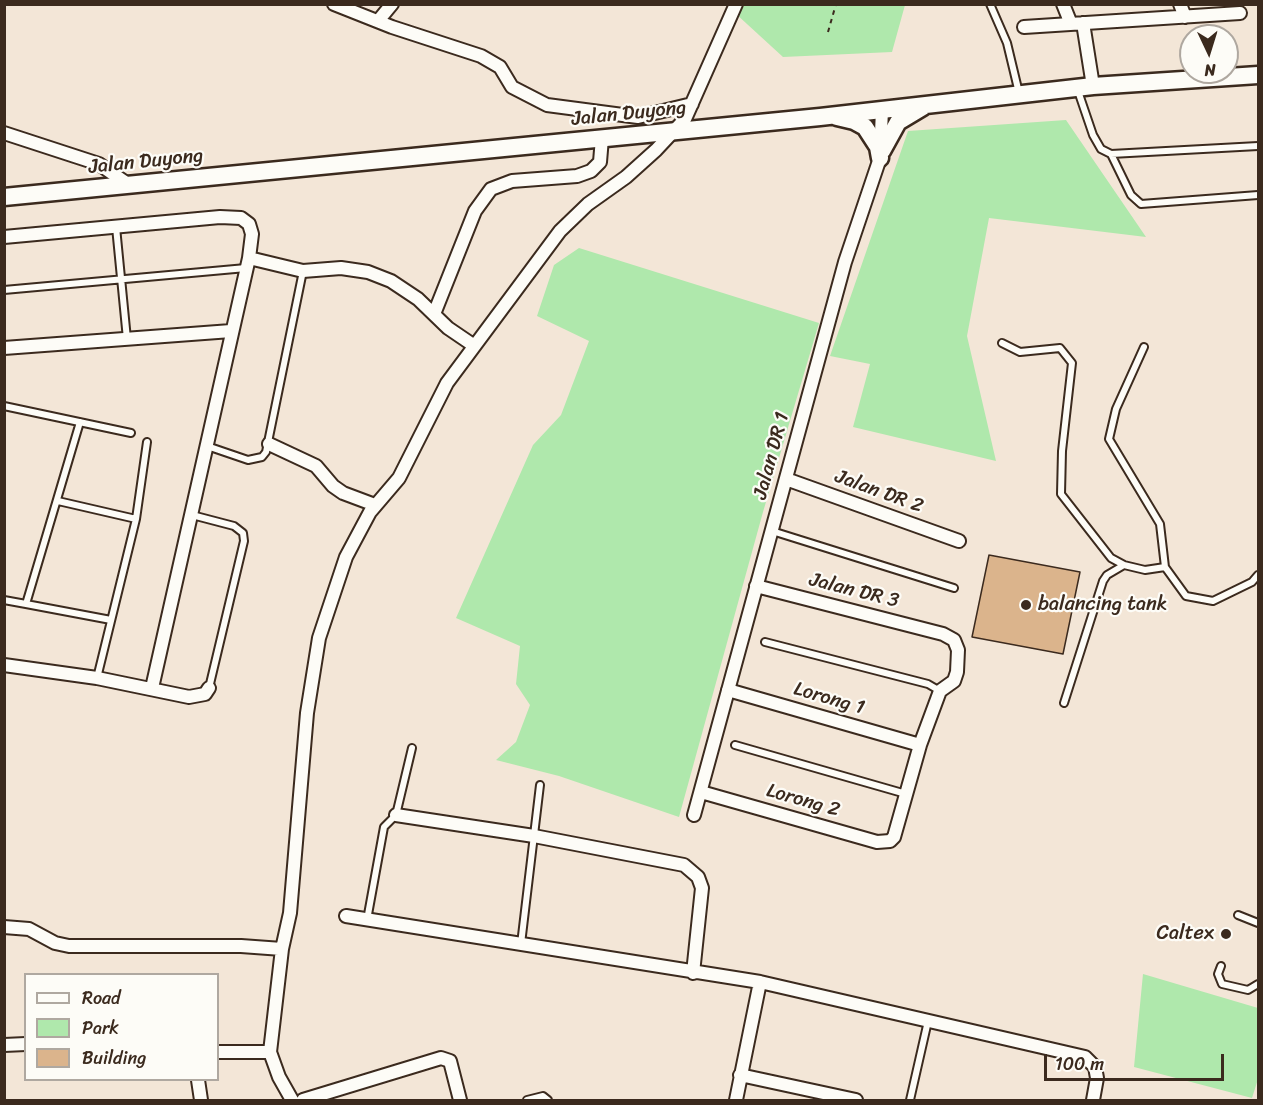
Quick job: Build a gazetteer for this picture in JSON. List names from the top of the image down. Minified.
{"streets":{"main road":["Jalan Duyong"],"street":["Jalan DR 1","Jalan DR 2","Jalan DR 3","Lorong 1","Lorong 2"]},"crossings":[["Jalan Duyong","Jalan DR 1"],["Jalan DR 1","Jalan DR 2"],["Jalan DR 1","Jalan DR 3"],["Jalan DR 1","Lorong 1"],["Jalan DR 1","Lorong 2"]],"places":["balancing tank","Caltex"],"legend":["Road","Park","Building"],"scale_bar":"100 m","north":"bottom"}
